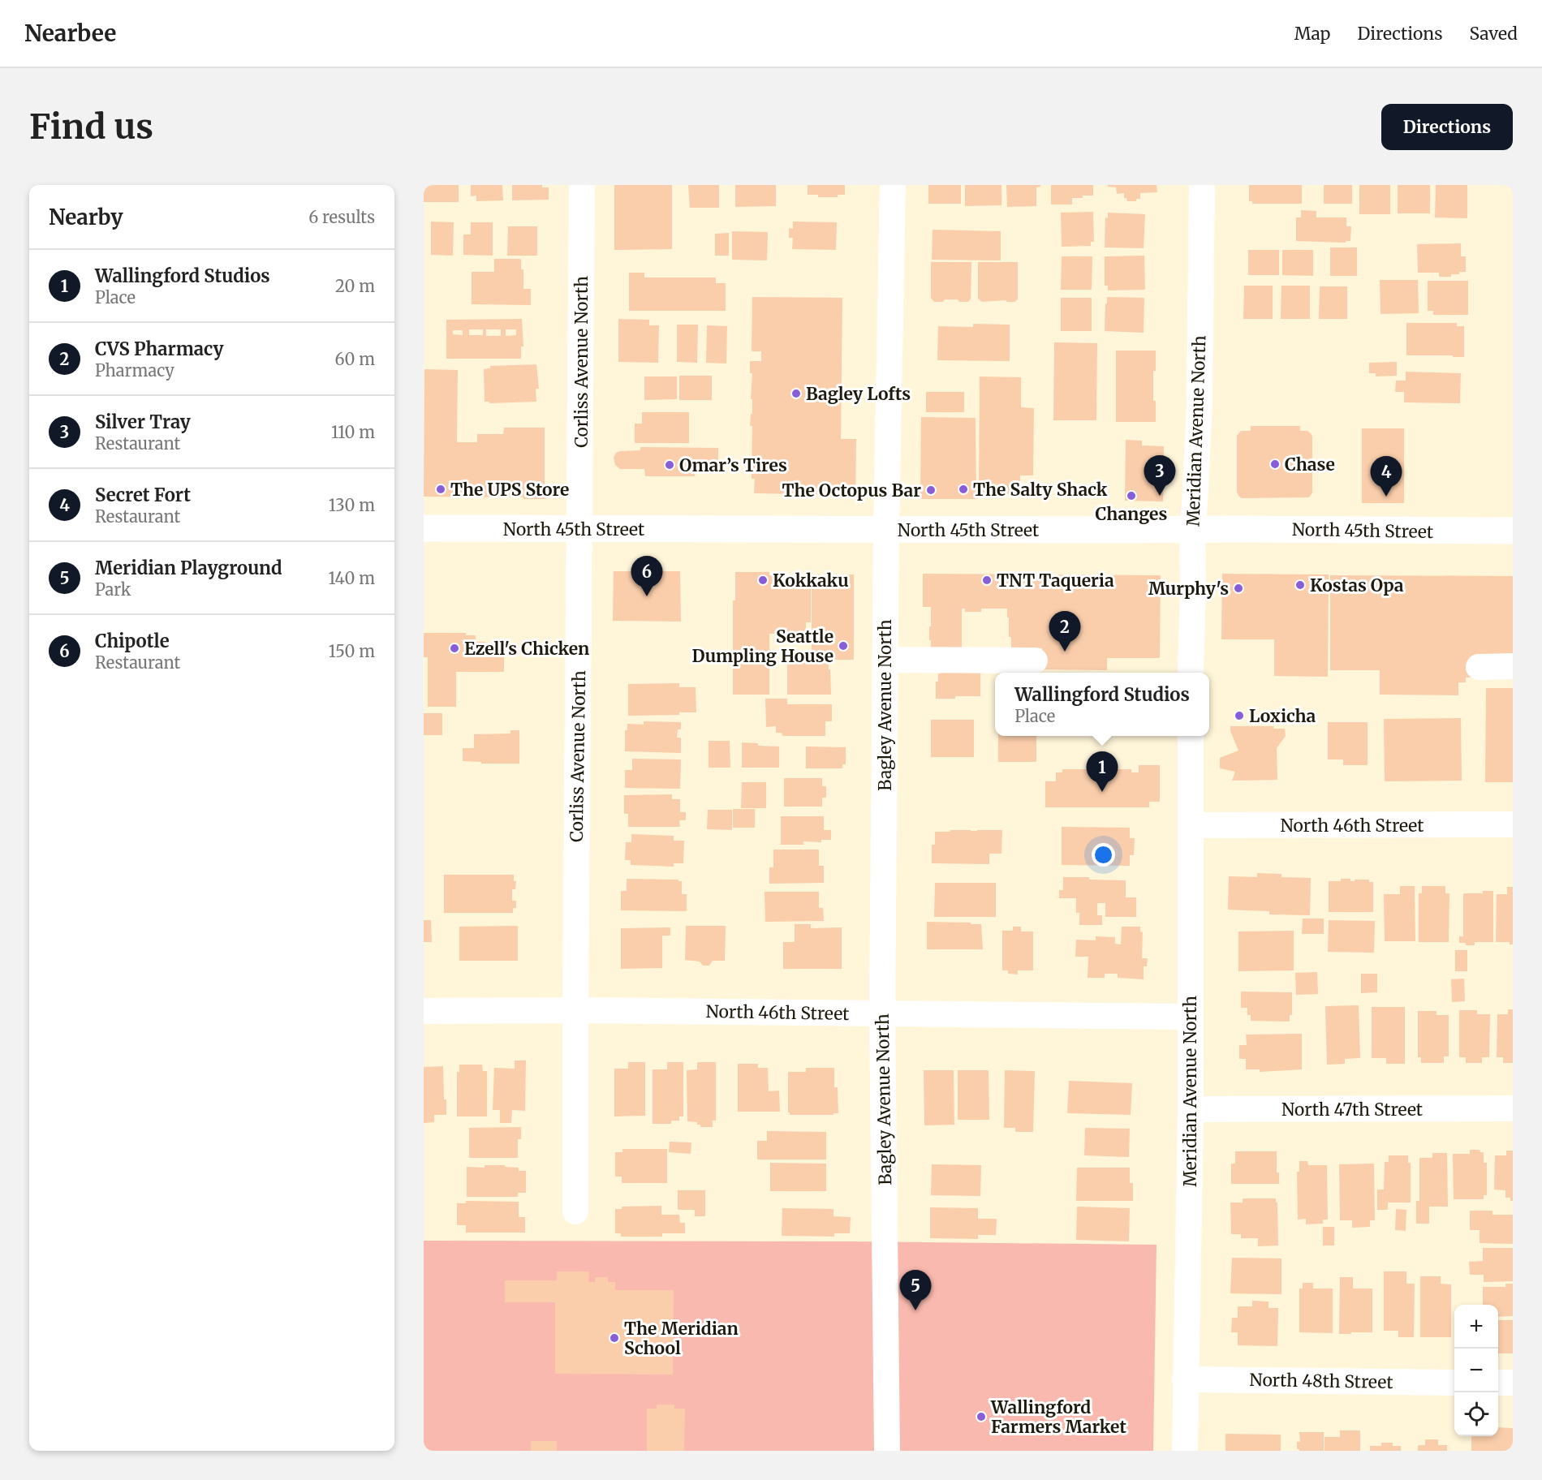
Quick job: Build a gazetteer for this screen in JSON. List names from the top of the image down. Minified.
{"streets":{"main road":["North 45th Street"],"street":["Corliss Avenue North","Meridian Avenue North","Bagley Avenue North","North 46th Street","North 47th Street","North 48th Street"]},"crossings":[["Corliss Avenue North","North 45th Street"],["Corliss Avenue North","North 46th Street"],["Meridian Avenue North","North 45th Street"],["Meridian Avenue North","North 46th Street"],["Meridian Avenue North","North 47th Street"],["Meridian Avenue North","North 48th Street"],["North 45th Street","Bagley Avenue North"],["Bagley Avenue North","North 46th Street"]],"places":["Bagley Lofts","Chase","Omar’s Tires","The UPS Store","The Salty Shack","The Octopus Bar","Changes","Kokkaku","TNT Taqueria","Kostas Opa","Murphy's","Seattle Dumpling House","Ezell's Chicken","Loxicha","The Meridian School","Wallingford Farmers Market"],"page":{"header":"Nearbee","nav":["Map","Directions","Saved"],"buttons":"Directions","title":"Find us","heading":["Nearby","6 results"],"list":[{"mark":"1","name":"Wallingford Studios","note":"Place","value":"20 m"},{"mark":"2","name":"CVS Pharmacy","note":"Pharmacy","value":"60 m"},{"mark":"3","name":"Silver Tray","note":"Restaurant","value":"110 m"},{"mark":"4","name":"Secret Fort","note":"Restaurant","value":"130 m"},{"mark":"5","name":"Meridian Playground","note":"Park","value":"140 m"},{"mark":"6","name":"Chipotle","note":"Restaurant","value":"150 m"}],"pins":["3","4","6","2","1","5"],"popup":["Wallingford Studios","Place"],"map_buttons":["+","−"]}}
